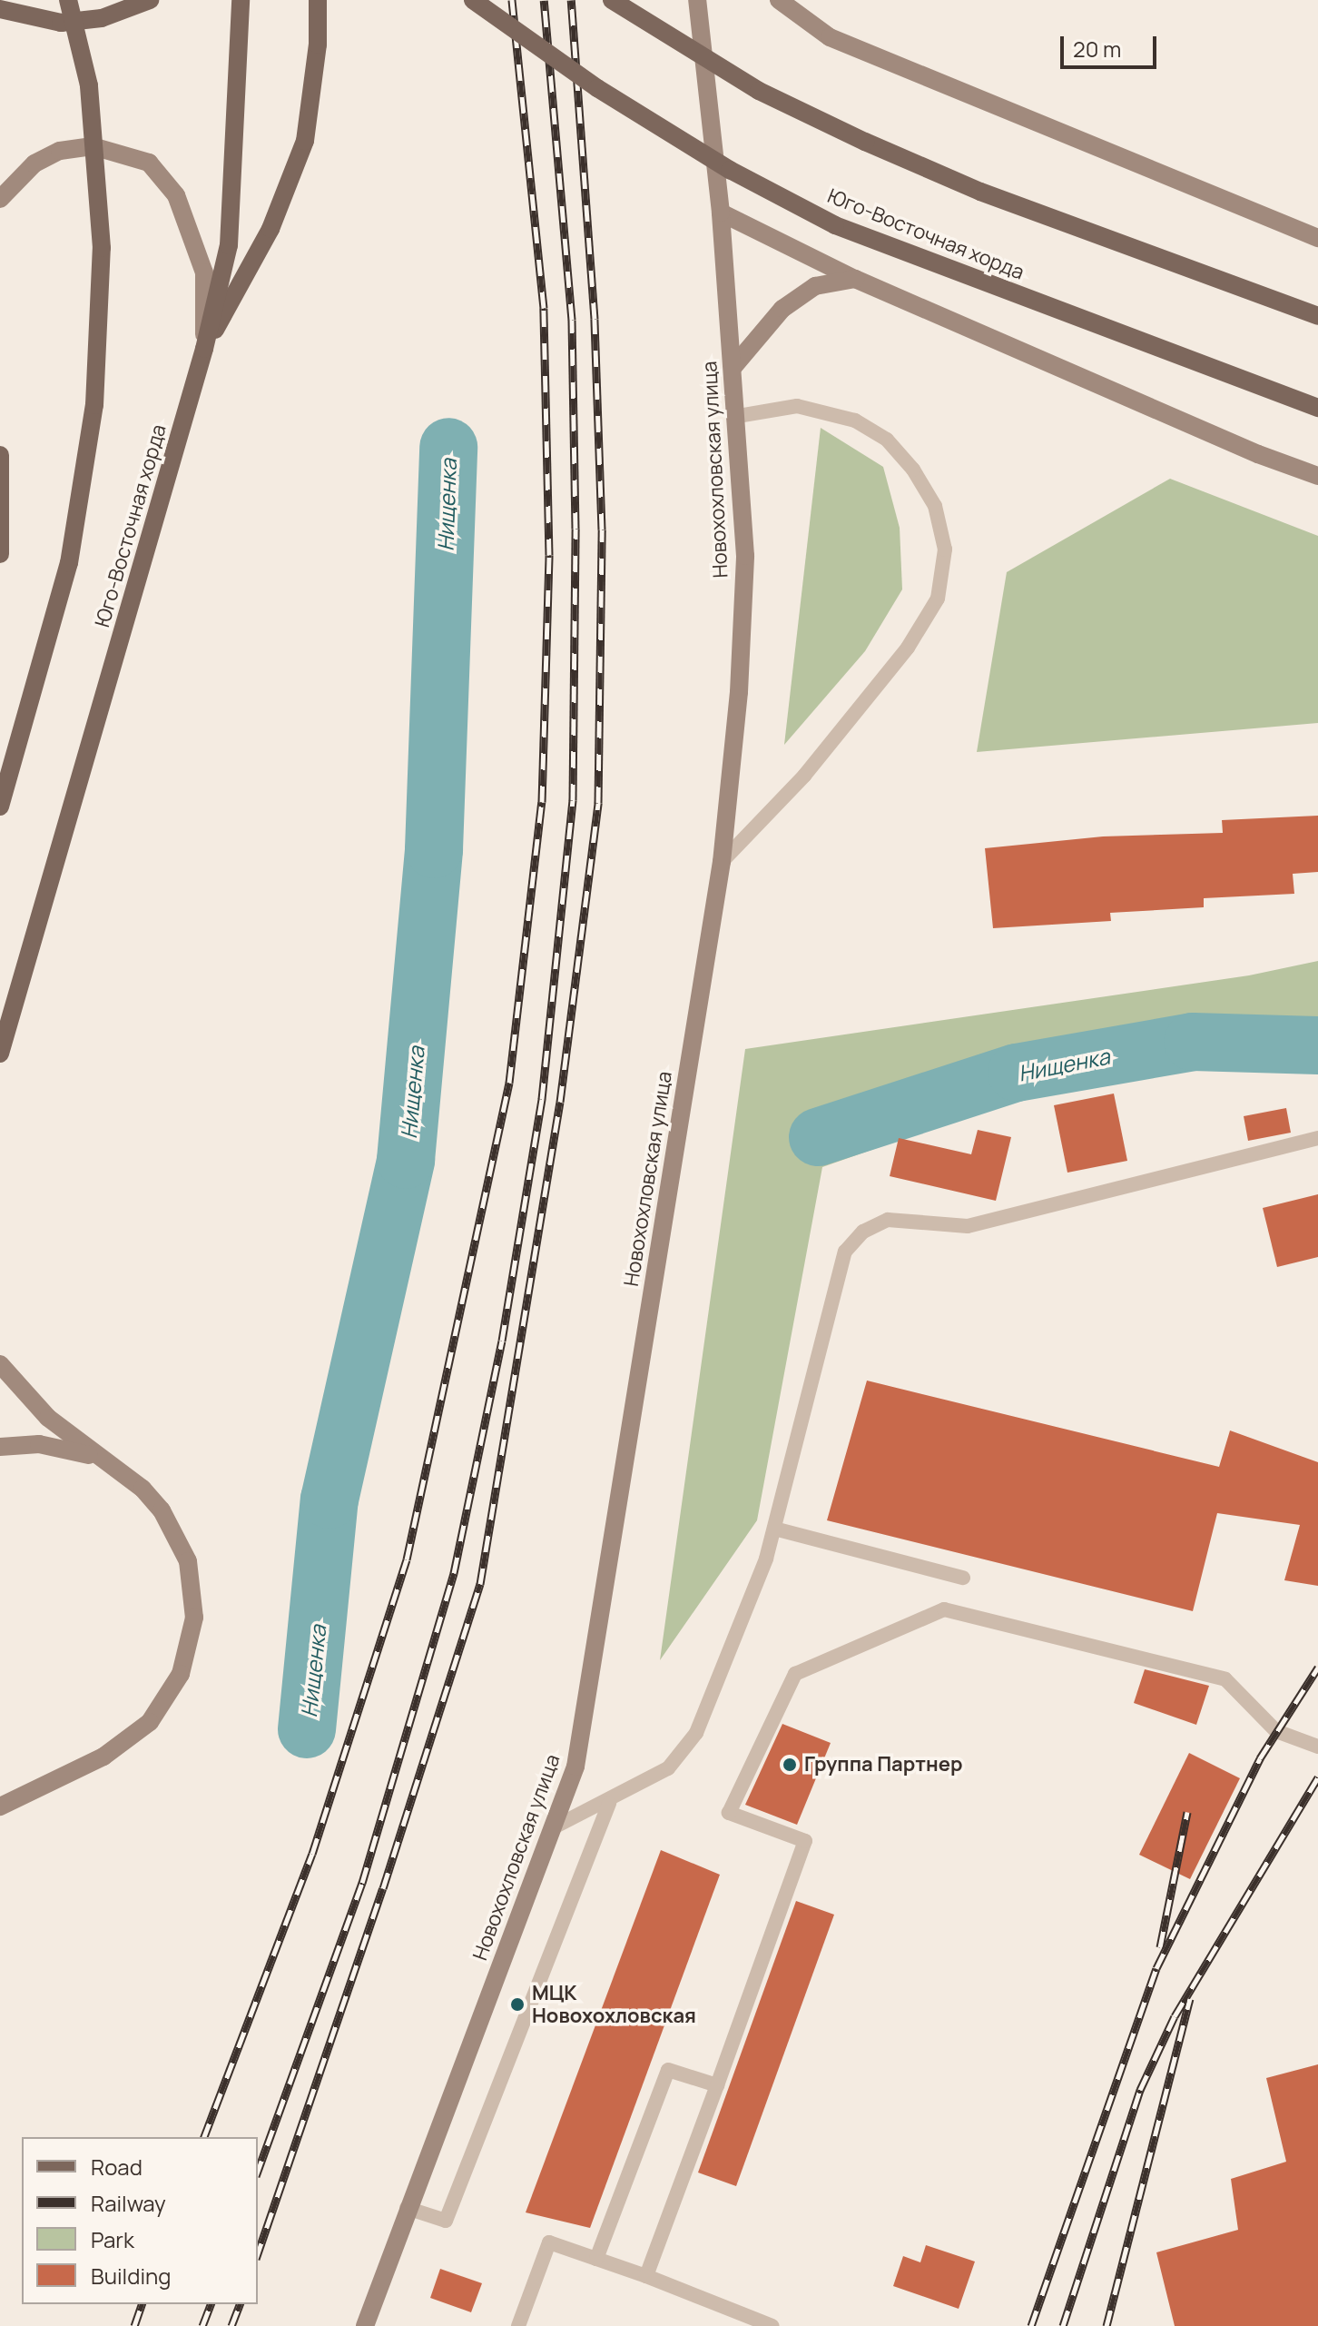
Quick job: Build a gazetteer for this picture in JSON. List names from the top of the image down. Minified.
{"streets":{"main road":["Юго-Восточная хорда"],"street":["Новохохловская улица"]},"water":["Нищенка"],"places":["Группа Партнер","МЦК Новохохловская"],"legend":["Road","Railway","Park","Building"],"scale_bar":"20 m"}
